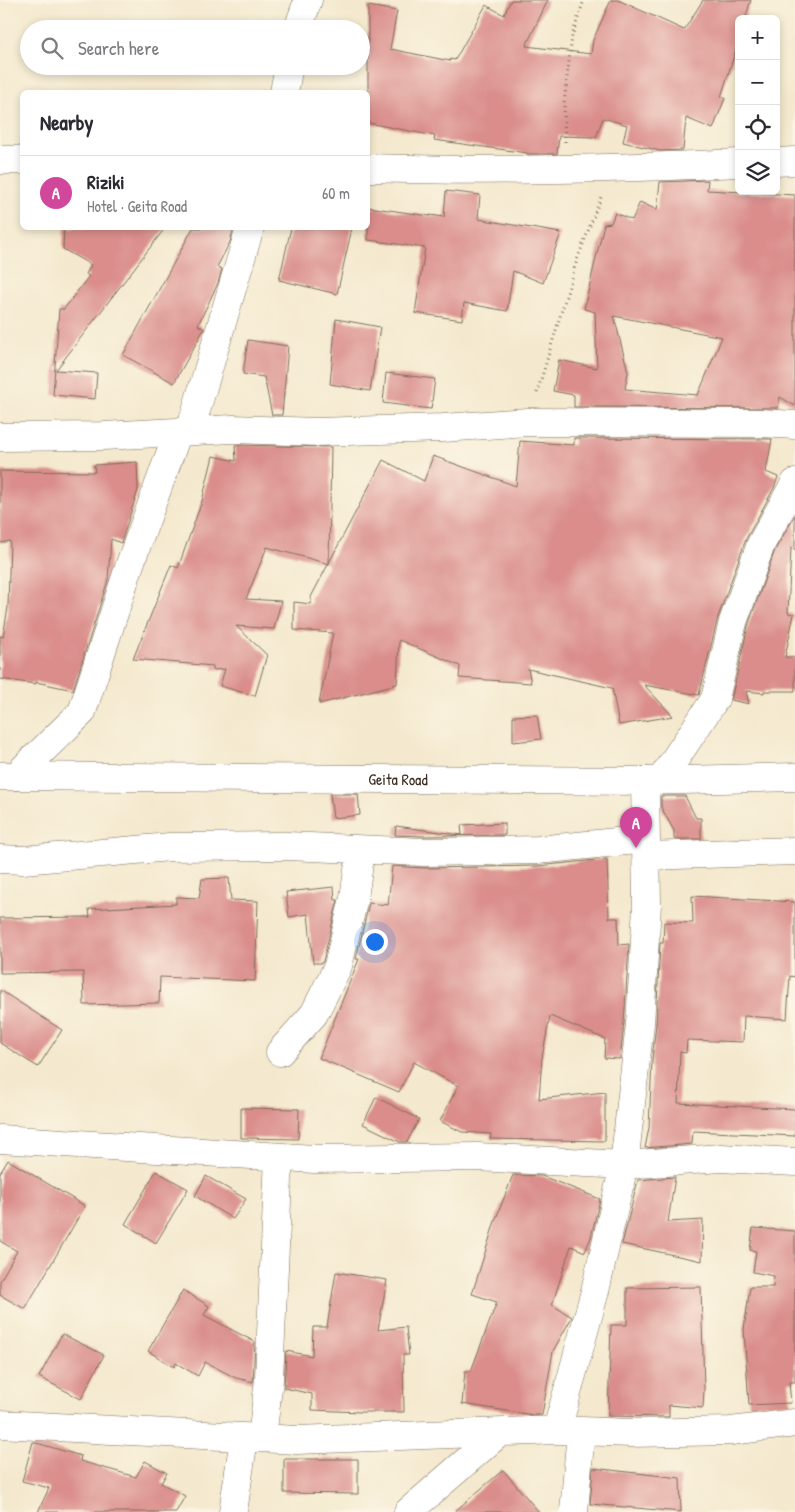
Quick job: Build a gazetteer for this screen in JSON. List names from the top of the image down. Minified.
{"streets":{"main road":["Geita Road"]},"page":{"map_buttons":["+","−"],"search":"Search here","heading":"Nearby","list":[{"mark":"A","name":"Riziki","note":"Hotel · Geita Road","value":"60 m"}],"pins":"A"}}
